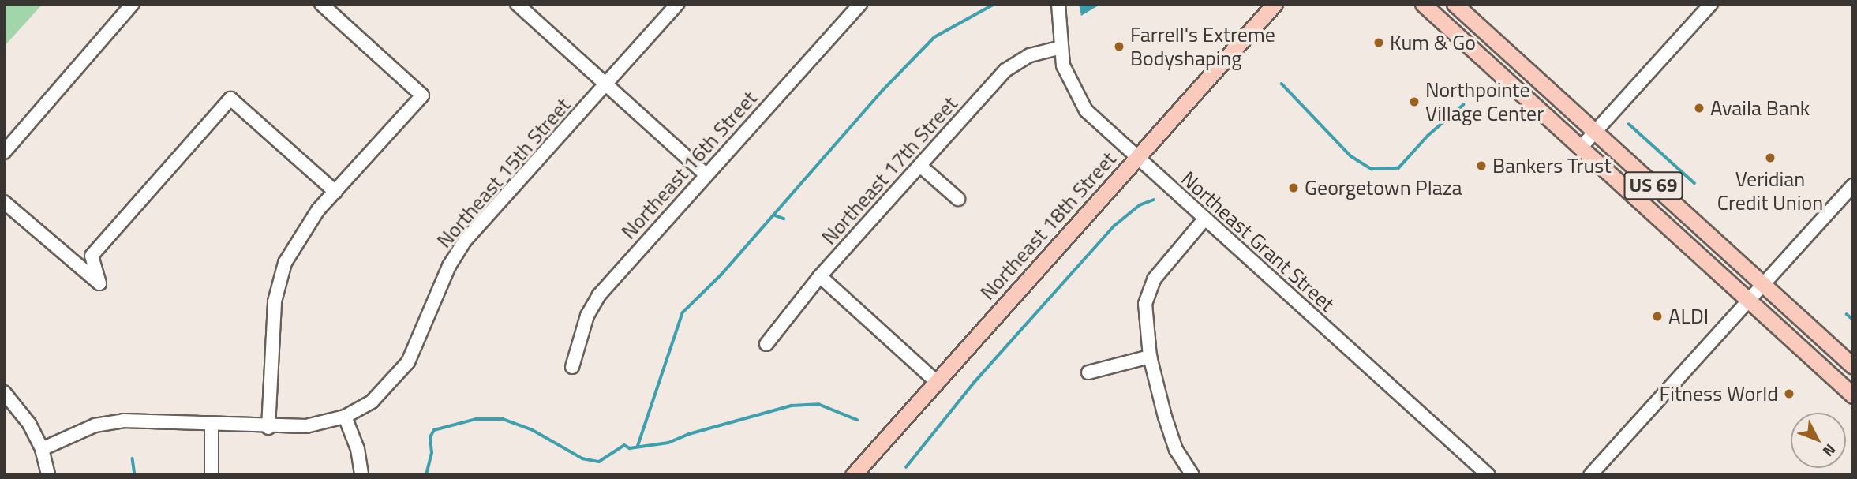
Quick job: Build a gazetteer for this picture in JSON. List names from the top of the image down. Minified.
{"streets":{"main road":["US 69","Northeast 18th Street"],"street":["Northeast 16th Street","Northeast 17th Street","Northeast 15th Street","Northeast Grant Street"]},"crossings":[["Northeast 17th Street","Northeast Grant Street"],["Northeast 18th Street","Northeast Grant Street"]],"places":["Kum & Go","Farrell's Extreme Bodyshaping","Northpointe Village Center","Availa Bank","Veridian Credit Union","Bankers Trust","Georgetown Plaza","ALDI","Fitness World"],"north":"bottom right"}
